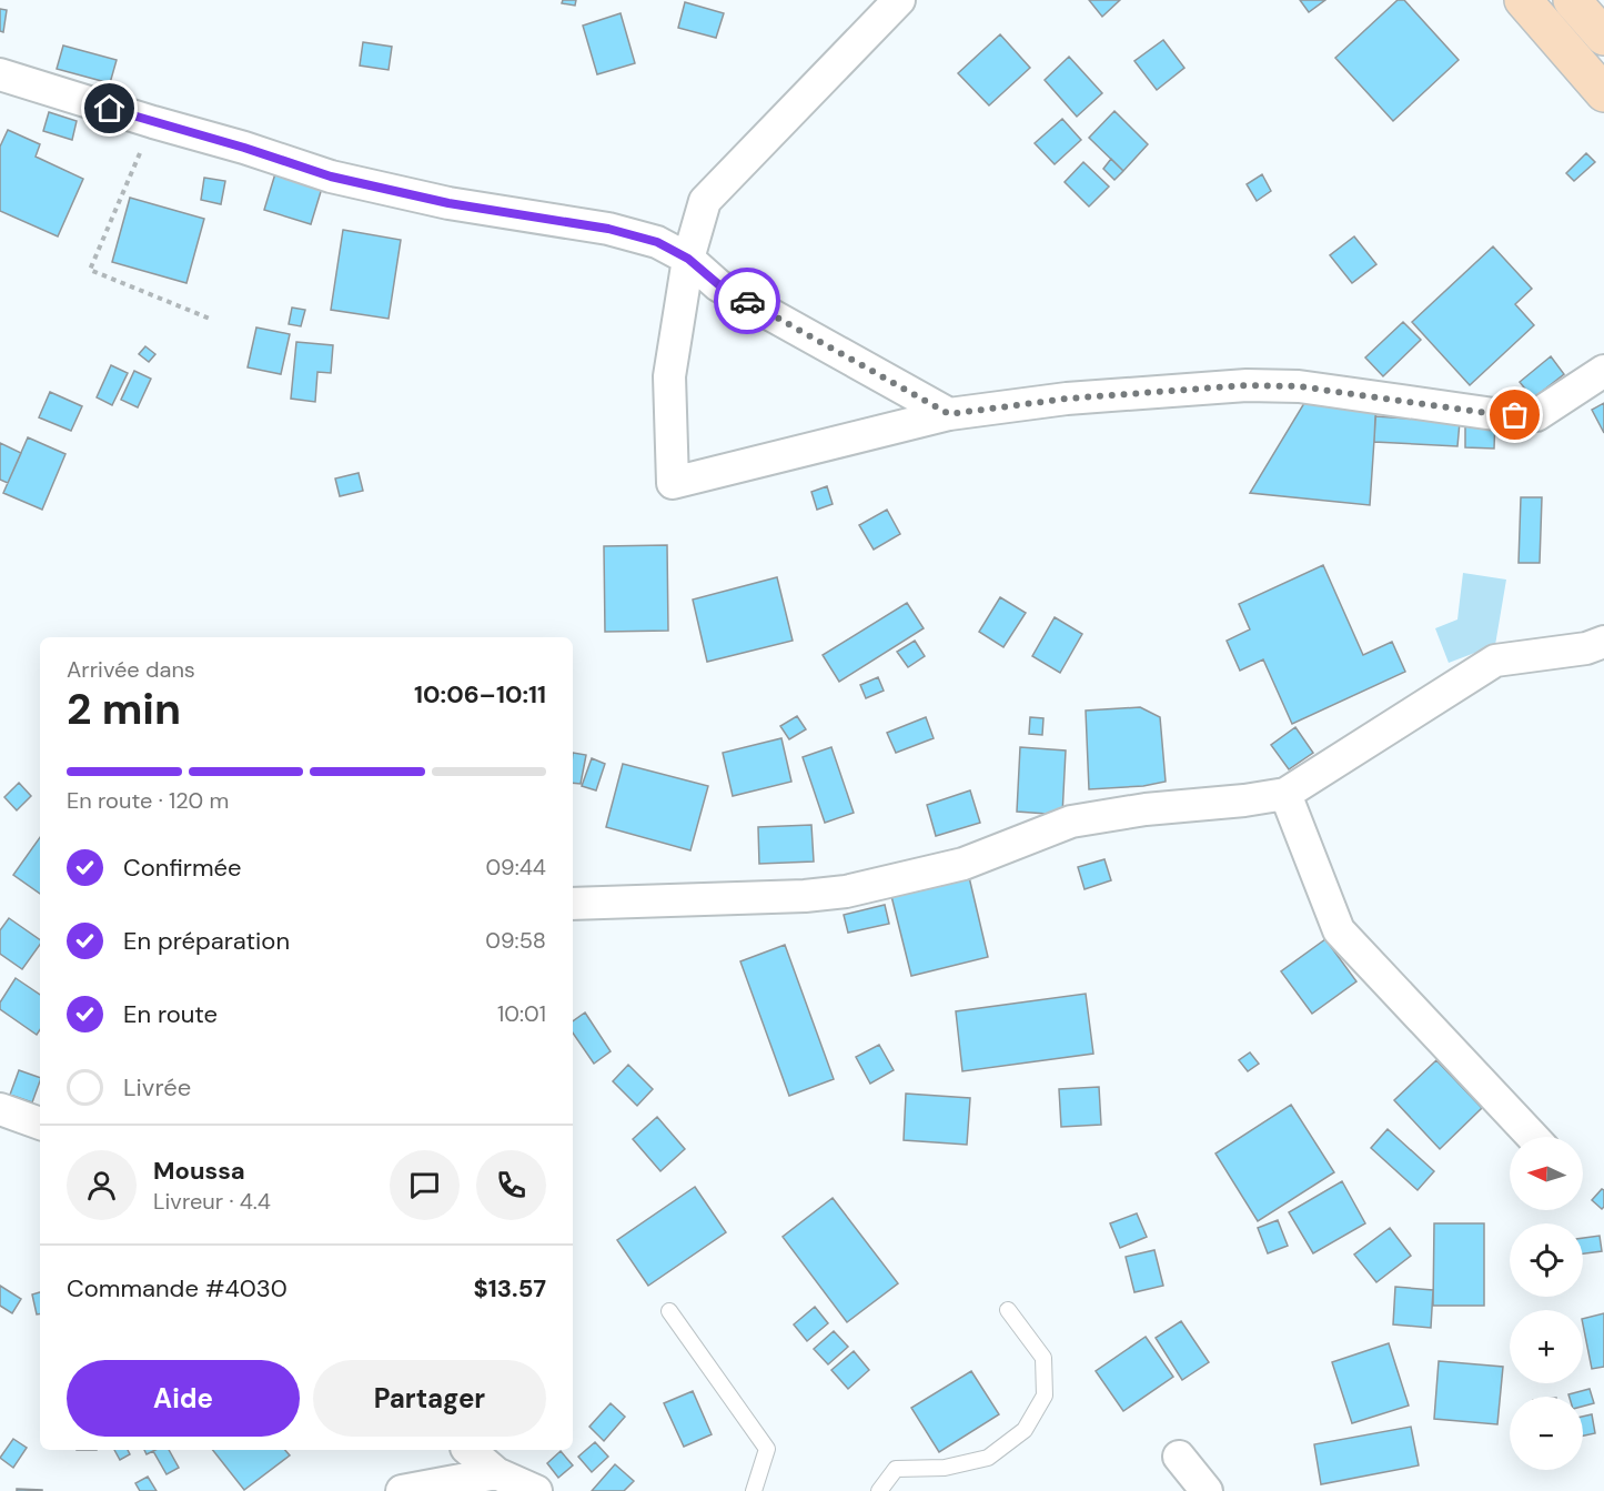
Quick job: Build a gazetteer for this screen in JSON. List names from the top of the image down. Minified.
{"north":"left","page":{"heading":["2 min","Arrivée dans","10:06–10:11"],"panel":["Moussa","Livreur · 4.4","Commande #4030","$13.57"],"bar":"En route · 120 m","list":[["Confirmée","09:44"],["En préparation","09:58"],["En route","10:01"],"Livrée"],"map_buttons":["+","−"],"buttons":["Aide","Partager"]}}
